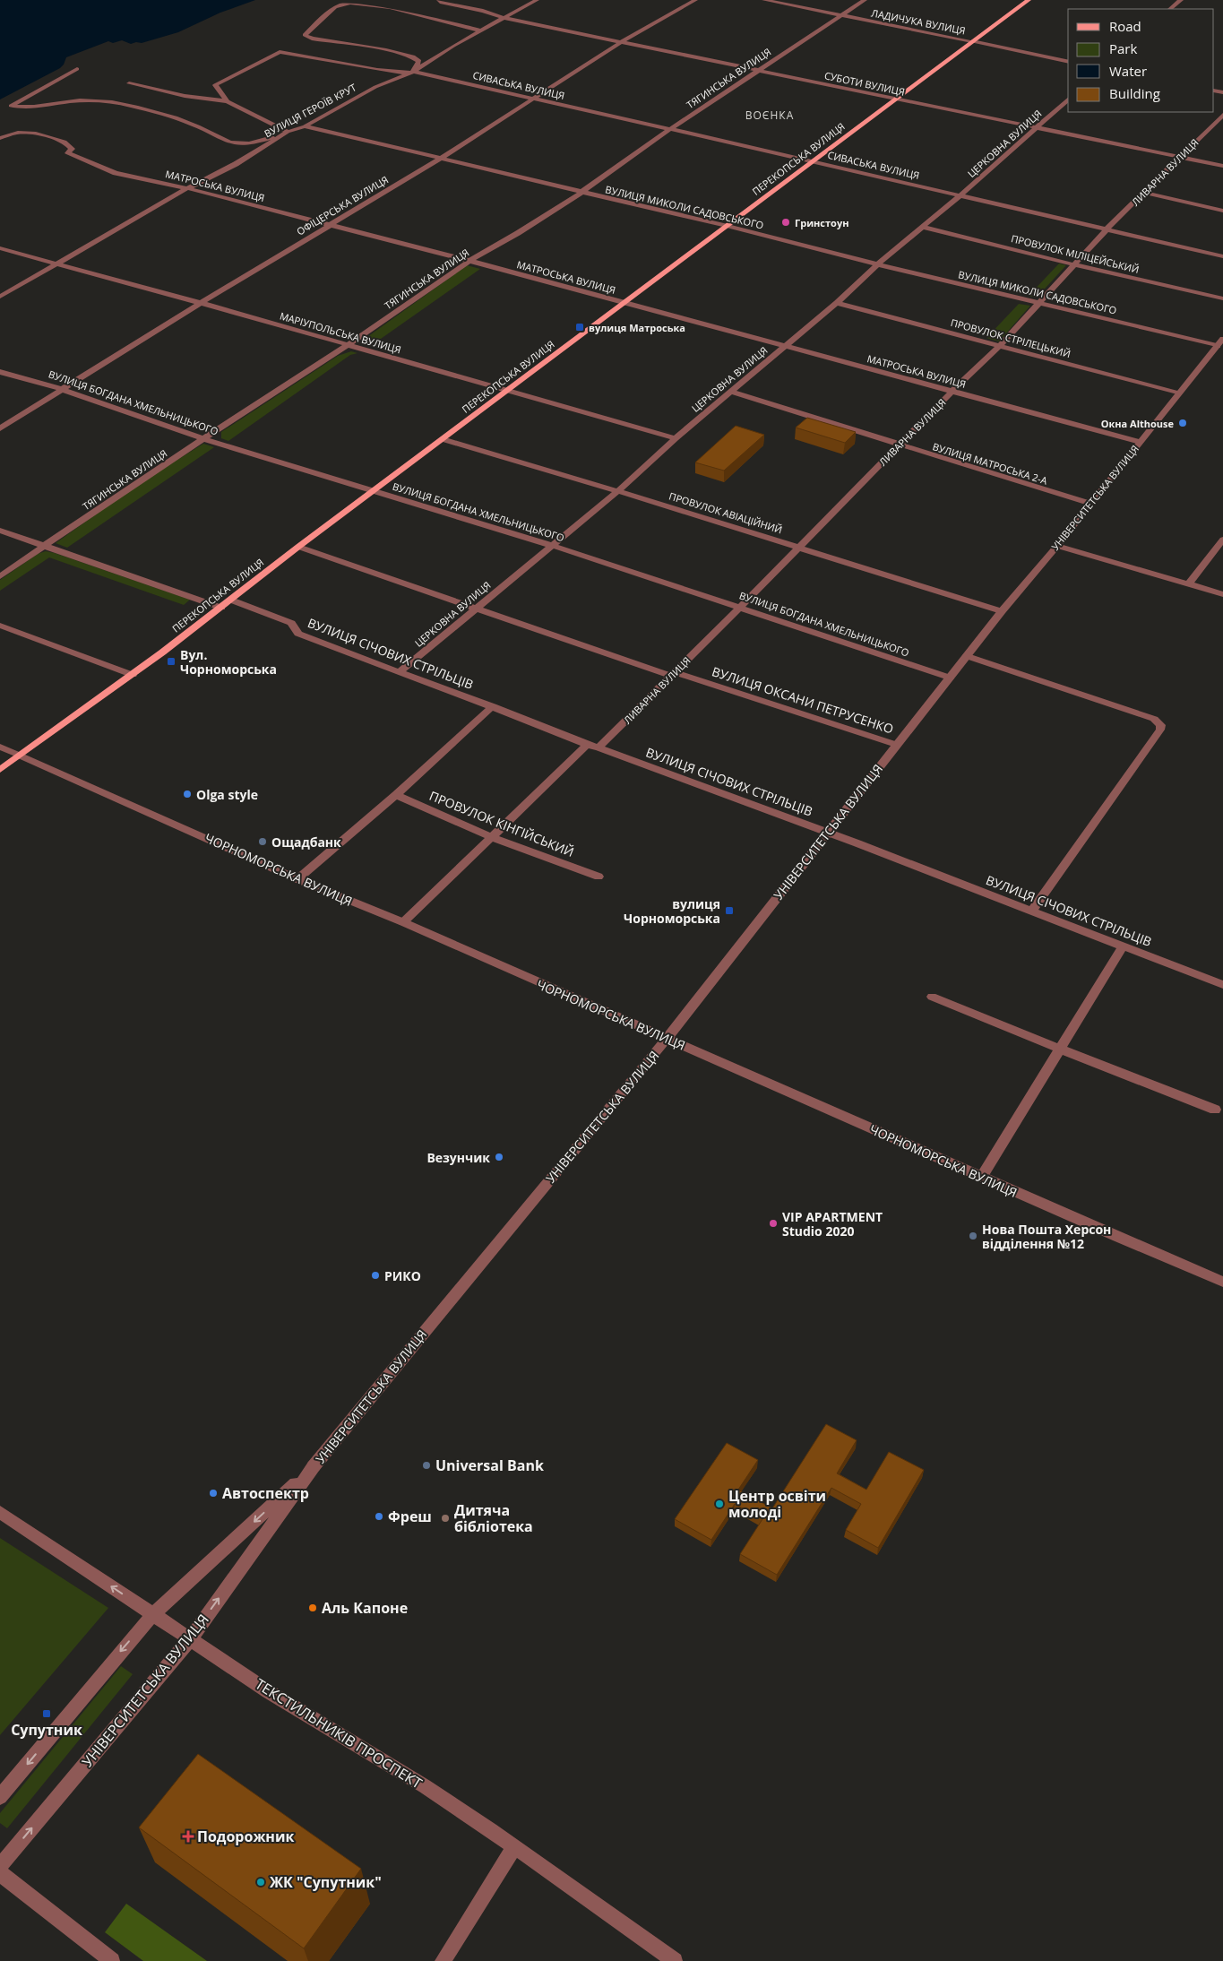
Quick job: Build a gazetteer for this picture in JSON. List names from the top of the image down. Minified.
{"streets":{"main road":["ПЕРЕКОПСЬКА ВУЛИЦЯ"],"street":["ЛАДИЧУКА ВУЛИЦЯ","ТЯГИНСЬКА ВУЛИЦЯ","СУБОТИ ВУЛИЦЯ","СИВАСЬКА ВУЛИЦЯ","ВУЛИЦЯ ГЕРОЇВ КРУТ","ЦЕРКОВНА ВУЛИЦЯ","ЛИВАРНА ВУЛИЦЯ","МАТРОСЬКА ВУЛИЦЯ","ОФІЦЕРСЬКА ВУЛИЦЯ","ВУЛИЦЯ МИКОЛИ САДОВСЬКОГО","ПРОВУЛОК МІЛІЦЕЙСЬКИЙ","МАРІУПОЛЬСЬКА ВУЛИЦЯ","ПРОВУЛОК СТРІЛЕЦЬКИЙ","ВУЛИЦЯ БОГДАНА ХМЕЛЬНИЦЬКОГО","ВУЛИЦЯ МАТРОСЬКА 2-А","УНІВЕРСИТЕТСЬКА ВУЛИЦЯ","ПРОВУЛОК АВІАЦІЙНИЙ","ВУЛИЦЯ СІЧОВИХ СТРІЛЬЦІВ","ВУЛИЦЯ ОКСАНИ ПЕТРУСЕНКО","ПРОВУЛОК КІНГІЙСЬКИЙ","ЧОРНОМОРСЬКА ВУЛИЦЯ","ТЕКСТИЛЬНИКІВ ПРОСПЕКТ"]},"crossings":[["ЛАДИЧУКА ВУЛИЦЯ","ТЯГИНСЬКА ВУЛИЦЯ"],["ЛАДИЧУКА ВУЛИЦЯ","ПЕРЕКОПСЬКА ВУЛИЦЯ"],["ТЯГИНСЬКА ВУЛИЦЯ","СУБОТИ ВУЛИЦЯ"],["ТЯГИНСЬКА ВУЛИЦЯ","СИВАСЬКА ВУЛИЦЯ"],["ТЯГИНСЬКА ВУЛИЦЯ","МАТРОСЬКА ВУЛИЦЯ"],["ТЯГИНСЬКА ВУЛИЦЯ","ВУЛИЦЯ МИКОЛИ САДОВСЬКОГО"],["ТЯГИНСЬКА ВУЛИЦЯ","МАРІУПОЛЬСЬКА ВУЛИЦЯ"],["ТЯГИНСЬКА ВУЛИЦЯ","ВУЛИЦЯ БОГДАНА ХМЕЛЬНИЦЬКОГО"],["СУБОТИ ВУЛИЦЯ","ВУЛИЦЯ ГЕРОЇВ КРУТ"],["СУБОТИ ВУЛИЦЯ","ЦЕРКОВНА ВУЛИЦЯ"],["СУБОТИ ВУЛИЦЯ","ПЕРЕКОПСЬКА ВУЛИЦЯ"],["СУБОТИ ВУЛИЦЯ","ЛИВАРНА ВУЛИЦЯ"],["СУБОТИ ВУЛИЦЯ","ОФІЦЕРСЬКА ВУЛИЦЯ"],["СИВАСЬКА ВУЛИЦЯ","ВУЛИЦЯ ГЕРОЇВ КРУТ"],["СИВАСЬКА ВУЛИЦЯ","ЦЕРКОВНА ВУЛИЦЯ"],["СИВАСЬКА ВУЛИЦЯ","ПЕРЕКОПСЬКА ВУЛИЦЯ"],["СИВАСЬКА ВУЛИЦЯ","ЛИВАРНА ВУЛИЦЯ"],["СИВАСЬКА ВУЛИЦЯ","ОФІЦЕРСЬКА ВУЛИЦЯ"],["ВУЛИЦЯ ГЕРОЇВ КРУТ","МАТРОСЬКА ВУЛИЦЯ"],["ВУЛИЦЯ ГЕРОЇВ КРУТ","ВУЛИЦЯ МИКОЛИ САДОВСЬКОГО"],["ВУЛИЦЯ ГЕРОЇВ КРУТ","МАРІУПОЛЬСЬКА ВУЛИЦЯ"],["ЦЕРКОВНА ВУЛИЦЯ","МАТРОСЬКА ВУЛИЦЯ"],["ЦЕРКОВНА ВУЛИЦЯ","ВУЛИЦЯ МИКОЛИ САДОВСЬКОГО"],["ЦЕРКОВНА ВУЛИЦЯ","ПРОВУЛОК МІЛІЦЕЙСЬКИЙ"],["ЦЕРКОВНА ВУЛИЦЯ","МАРІУПОЛЬСЬКА ВУЛИЦЯ"],["ЦЕРКОВНА ВУЛИЦЯ","ПРОВУЛОК СТРІЛЕЦЬКИЙ"],["ЦЕРКОВНА ВУЛИЦЯ","ВУЛИЦЯ БОГДАНА ХМЕЛЬНИЦЬКОГО"],["ЦЕРКОВНА ВУЛИЦЯ","ВУЛИЦЯ МАТРОСЬКА 2-А"],["ЦЕРКОВНА ВУЛИЦЯ","ПРОВУЛОК АВІАЦІЙНИЙ"],["ЦЕРКОВНА ВУЛИЦЯ","ВУЛИЦЯ СІЧОВИХ СТРІЛЬЦІВ"],["ЦЕРКОВНА ВУЛИЦЯ","ВУЛИЦЯ ОКСАНИ ПЕТРУСЕНКО"],["ПЕРЕКОПСЬКА ВУЛИЦЯ","МАТРОСЬКА ВУЛИЦЯ"],["ПЕРЕКОПСЬКА ВУЛИЦЯ","ВУЛИЦЯ МИКОЛИ САДОВСЬКОГО"],["ПЕРЕКОПСЬКА ВУЛИЦЯ","МАРІУПОЛЬСЬКА ВУЛИЦЯ"],["ПЕРЕКОПСЬКА ВУЛИЦЯ","ВУЛИЦЯ БОГДАНА ХМЕЛЬНИЦЬКОГО"],["ПЕРЕКОПСЬКА ВУЛИЦЯ","ПРОВУЛОК АВІАЦІЙНИЙ"],["ПЕРЕКОПСЬКА ВУЛИЦЯ","ВУЛИЦЯ СІЧОВИХ СТРІЛЬЦІВ"],["ПЕРЕКОПСЬКА ВУЛИЦЯ","ВУЛИЦЯ ОКСАНИ ПЕТРУСЕНКО"],["ПЕРЕКОПСЬКА ВУЛИЦЯ","ЧОРНОМОРСЬКА ВУЛИЦЯ"],["ЛИВАРНА ВУЛИЦЯ","МАТРОСЬКА ВУЛИЦЯ"],["ЛИВАРНА ВУЛИЦЯ","ВУЛИЦЯ МИКОЛИ САДОВСЬКОГО"],["ЛИВАРНА ВУЛИЦЯ","ПРОВУЛОК МІЛІЦЕЙСЬКИЙ"],["ЛИВАРНА ВУЛИЦЯ","ПРОВУЛОК СТРІЛЕЦЬКИЙ"],["ЛИВАРНА ВУЛИЦЯ","ВУЛИЦЯ БОГДАНА ХМЕЛЬНИЦЬКОГО"],["ЛИВАРНА ВУЛИЦЯ","ВУЛИЦЯ МАТРОСЬКА 2-А"],["ЛИВАРНА ВУЛИЦЯ","ПРОВУЛОК АВІАЦІЙНИЙ"],["ЛИВАРНА ВУЛИЦЯ","ВУЛИЦЯ СІЧОВИХ СТРІЛЬЦІВ"],["ЛИВАРНА ВУЛИЦЯ","ВУЛИЦЯ ОКСАНИ ПЕТРУСЕНКО"],["МАТРОСЬКА ВУЛИЦЯ","ОФІЦЕРСЬКА ВУЛИЦЯ"],["МАТРОСЬКА ВУЛИЦЯ","УНІВЕРСИТЕТСЬКА ВУЛИЦЯ"],["ОФІЦЕРСЬКА ВУЛИЦЯ","ВУЛИЦЯ МИКОЛИ САДОВСЬКОГО"],["ОФІЦЕРСЬКА ВУЛИЦЯ","МАРІУПОЛЬСЬКА ВУЛИЦЯ"],["ОФІЦЕРСЬКА ВУЛИЦЯ","ВУЛИЦЯ БОГДАНА ХМЕЛЬНИЦЬКОГО"],["ВУЛИЦЯ МИКОЛИ САДОВСЬКОГО","УНІВЕРСИТЕТСЬКА ВУЛИЦЯ"],["ПРОВУЛОК СТРІЛЕЦЬКИЙ","УНІВЕРСИТЕТСЬКА ВУЛИЦЯ"],["ВУЛИЦЯ БОГДАНА ХМЕЛЬНИЦЬКОГО","УНІВЕРСИТЕТСЬКА ВУЛИЦЯ"],["ВУЛИЦЯ МАТРОСЬКА 2-А","УНІВЕРСИТЕТСЬКА ВУЛИЦЯ"],["УНІВЕРСИТЕТСЬКА ВУЛИЦЯ","ПРОВУЛОК АВІАЦІЙНИЙ"],["УНІВЕРСИТЕТСЬКА ВУЛИЦЯ","ВУЛИЦЯ СІЧОВИХ СТРІЛЬЦІВ"],["УНІВЕРСИТЕТСЬКА ВУЛИЦЯ","ВУЛИЦЯ ОКСАНИ ПЕТРУСЕНКО"],["УНІВЕРСИТЕТСЬКА ВУЛИЦЯ","ЧОРНОМОРСЬКА ВУЛИЦЯ"],["УНІВЕРСИТЕТСЬКА ВУЛИЦЯ","ТЕКСТИЛЬНИКІВ ПРОСПЕКТ"]],"districts":["ВОЄНКА"],"places":{"other":["Гринстоун","Окна Althouse","Olga style","Ощадбанк","Везунчик","VIP APARTMENT Studio 2020","Нова Пошта Херсон відділення №12","РИКО","Universal Bank","Автоспектр","Центр освіти молоді","Фреш","Дитяча бібліотека","Аль Капоне","ЖК \"Супутник\""],"transit":["вулиця Матроська","Вул. Чорноморська","вулиця Чорноморська","Супутник"],"health":["Подорожник"]},"legend":["Road","Park","Water","Building"]}
